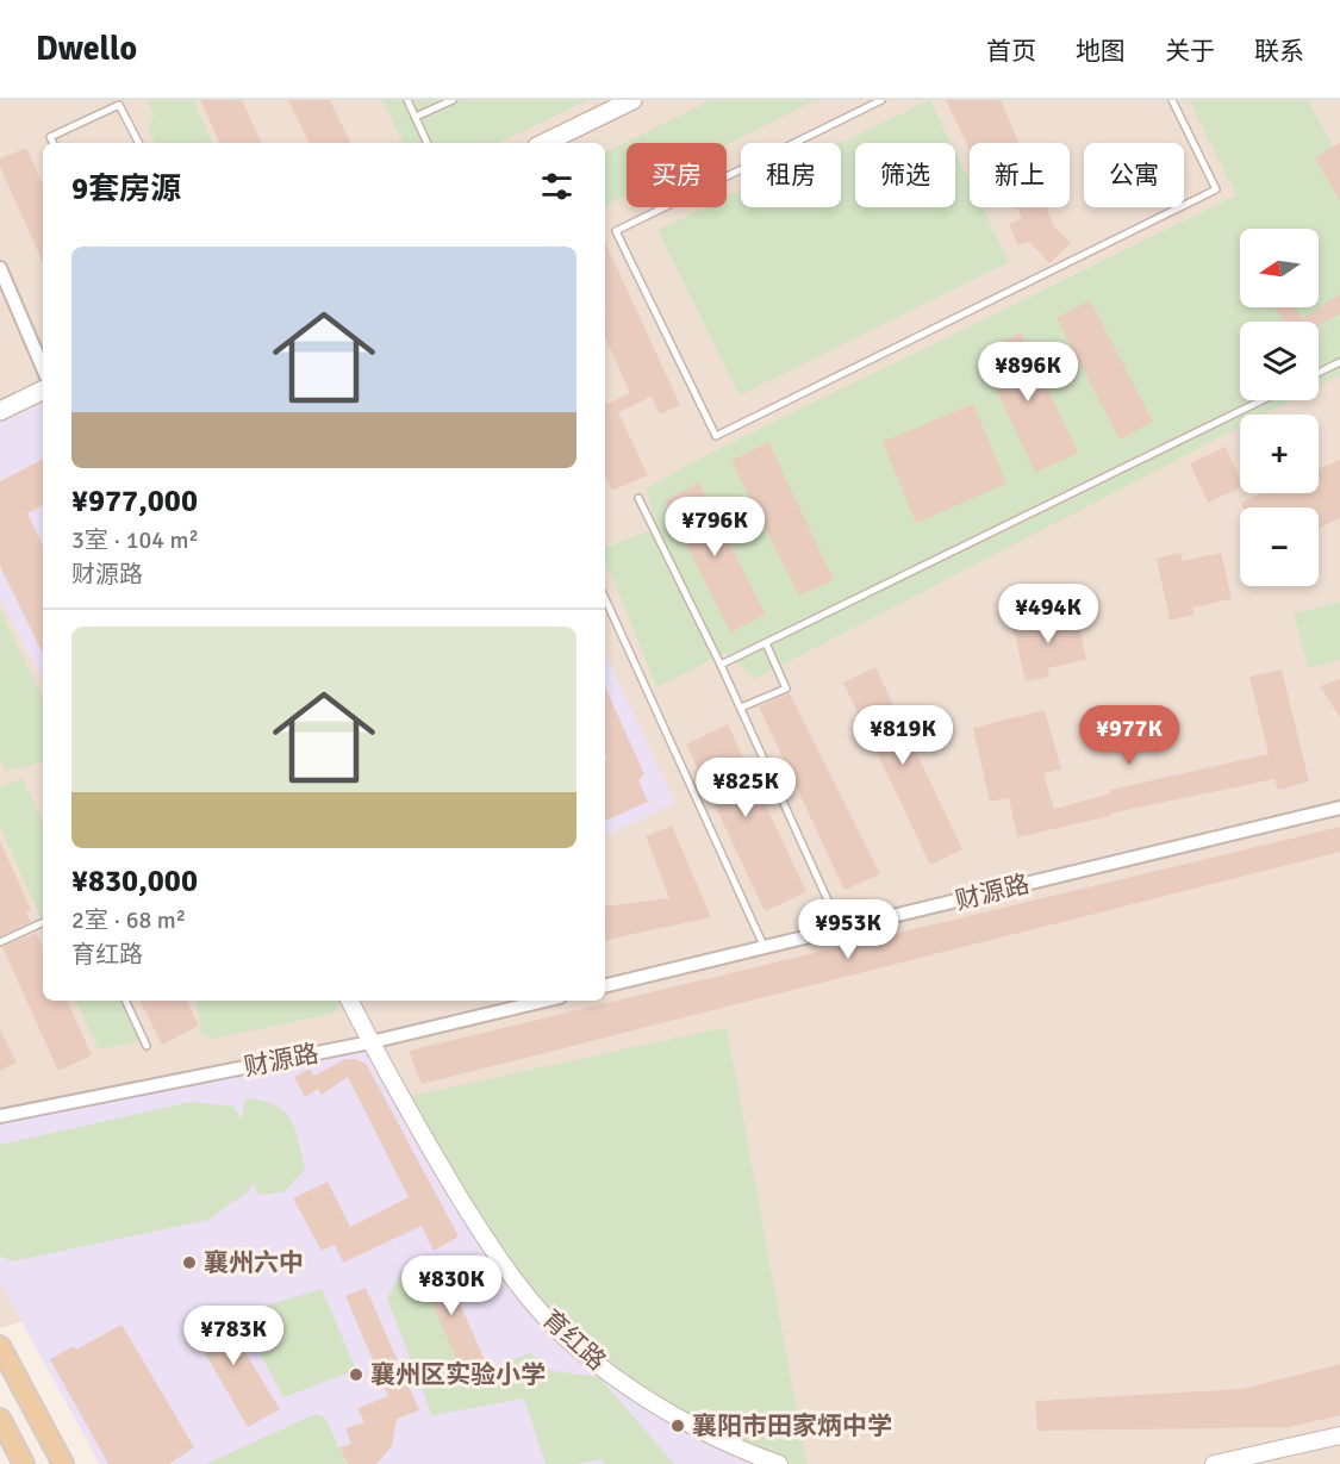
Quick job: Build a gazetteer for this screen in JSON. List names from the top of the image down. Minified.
{"streets":{"street":["财源路","育红路"]},"crossings":[["财源路","育红路"]],"places":["襄州六中","襄州区实验小学","襄阳市田家炳中学"],"north":"left","page":{"header":"Dwello","nav":["首页","地图","关于","联系"],"chip":["买房","租房","筛选","新上","公寓"],"heading":"9套房源","map_buttons":["+","−"],"list":[{"name":"¥977,000","note":"3室 · 104 m² · 财源路"},{"name":"¥830,000","note":"2室 · 68 m² · 育红路"}],"price":["¥896K","¥796K","¥494K","¥819K","¥977K","¥825K","¥953K","¥830K","¥783K"]}}
